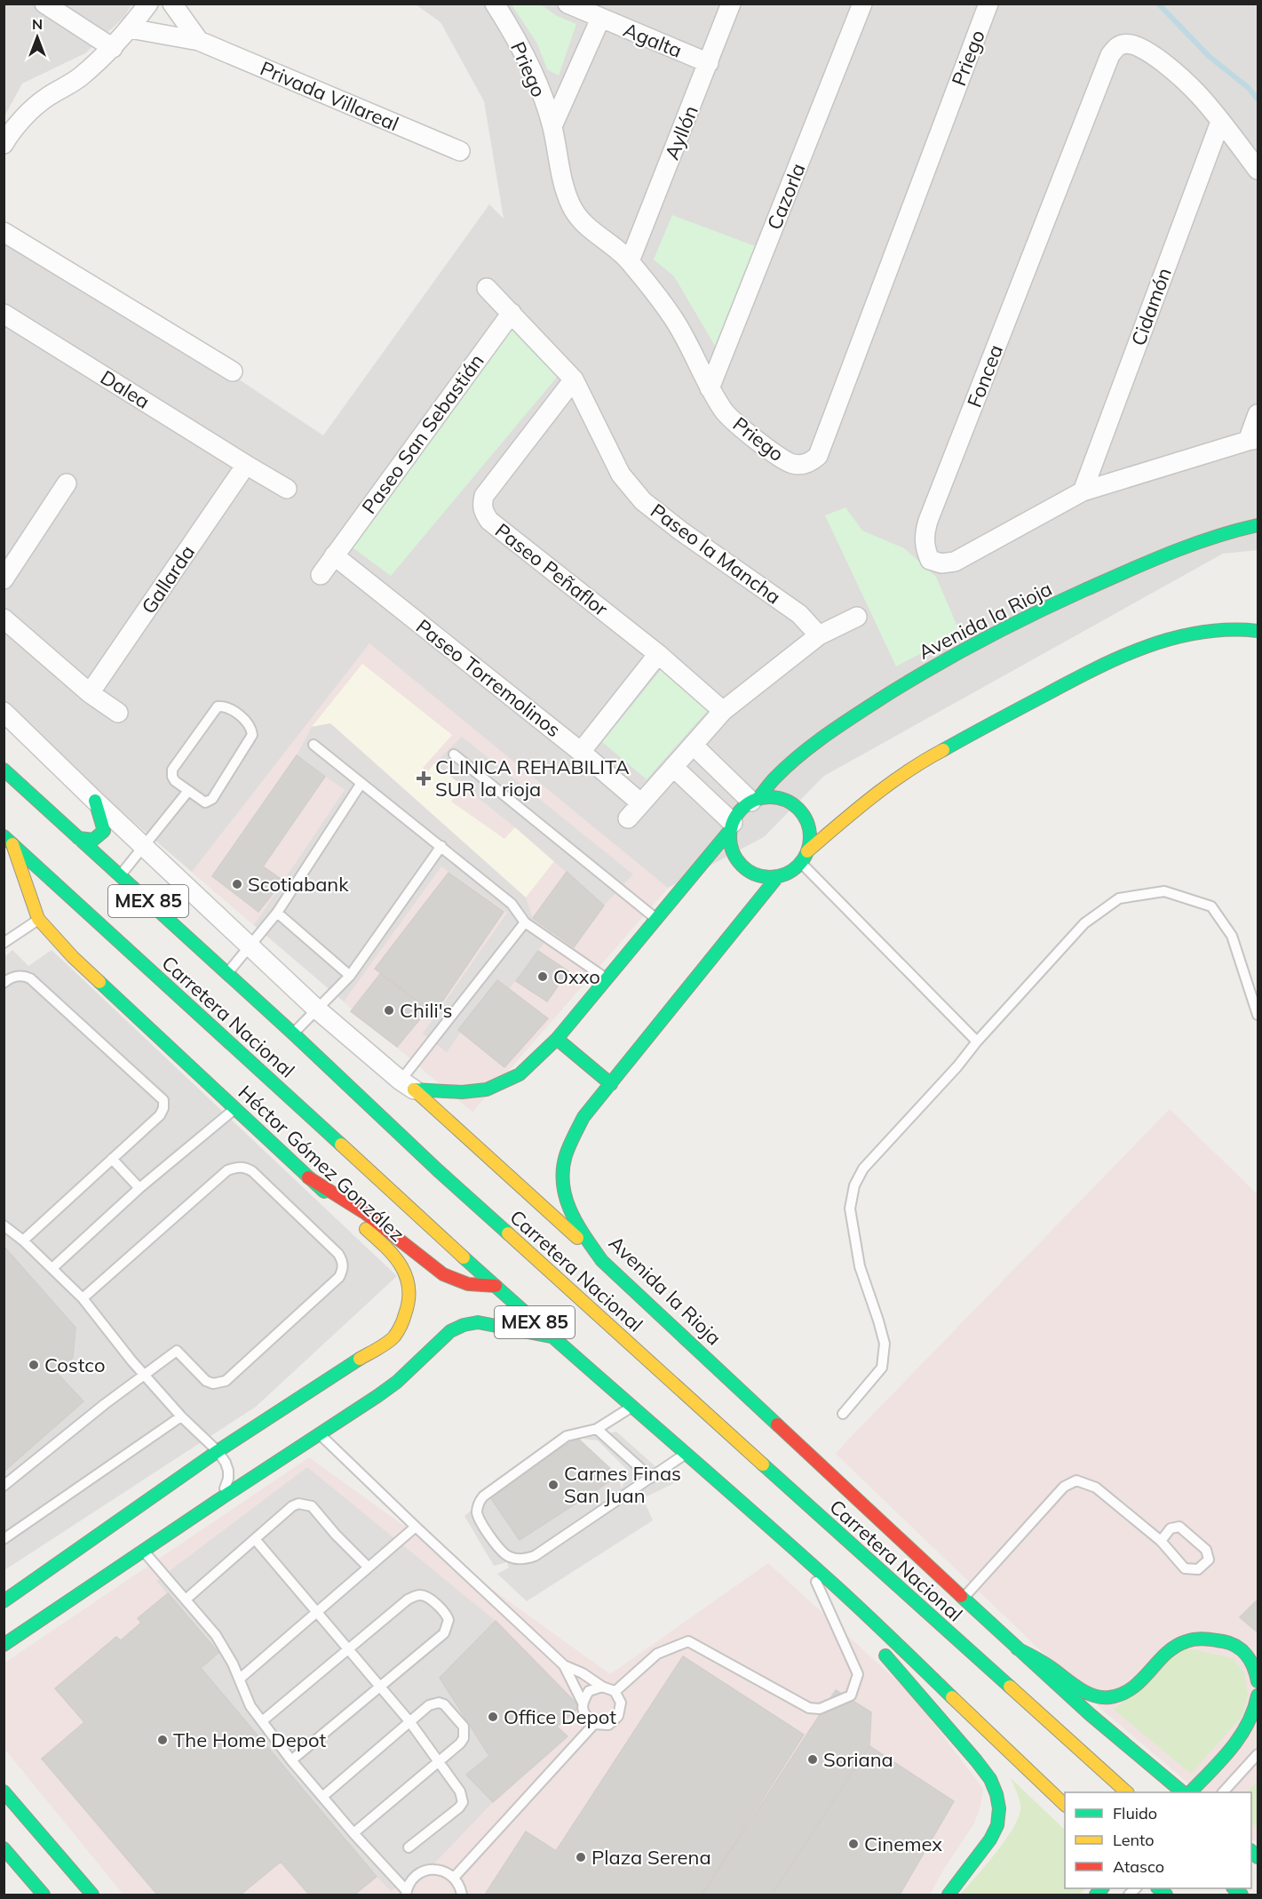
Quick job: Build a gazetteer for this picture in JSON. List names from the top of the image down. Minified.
{"streets":{"main road":["Avenida la Rioja","MEX 85","Carretera Nacional","Héctor Gómez González"],"street":["Agalta","Priego","Privada Villareal","Ayllón","Cazorla","Cidamón","Foncea","Dalea","Paseo San Sebastián","Paseo la Mancha","Paseo Peñaflor","Gallarda","Paseo Torremolinos"]},"crossings":[["Agalta","Ayllón"],["Priego","Ayllón"],["Priego","Cazorla"],["Cidamón","Foncea"],["Dalea","Gallarda"],["Paseo San Sebastián","Paseo la Mancha"],["Paseo San Sebastián","Paseo Torremolinos"],["Paseo la Mancha","Paseo Peñaflor"],["Carretera Nacional","Héctor Gómez González"]],"places":{"health":["CLINICA REHABILITA SUR la rioja"],"other":["Scotiabank","Oxxo","Chili's","Costco","Carnes Finas San Juan","Office Depot","The Home Depot","Soriana","Cinemex","Plaza Serena"]},"legend":["Fluido","Lento","Atasco"],"north":"top"}
